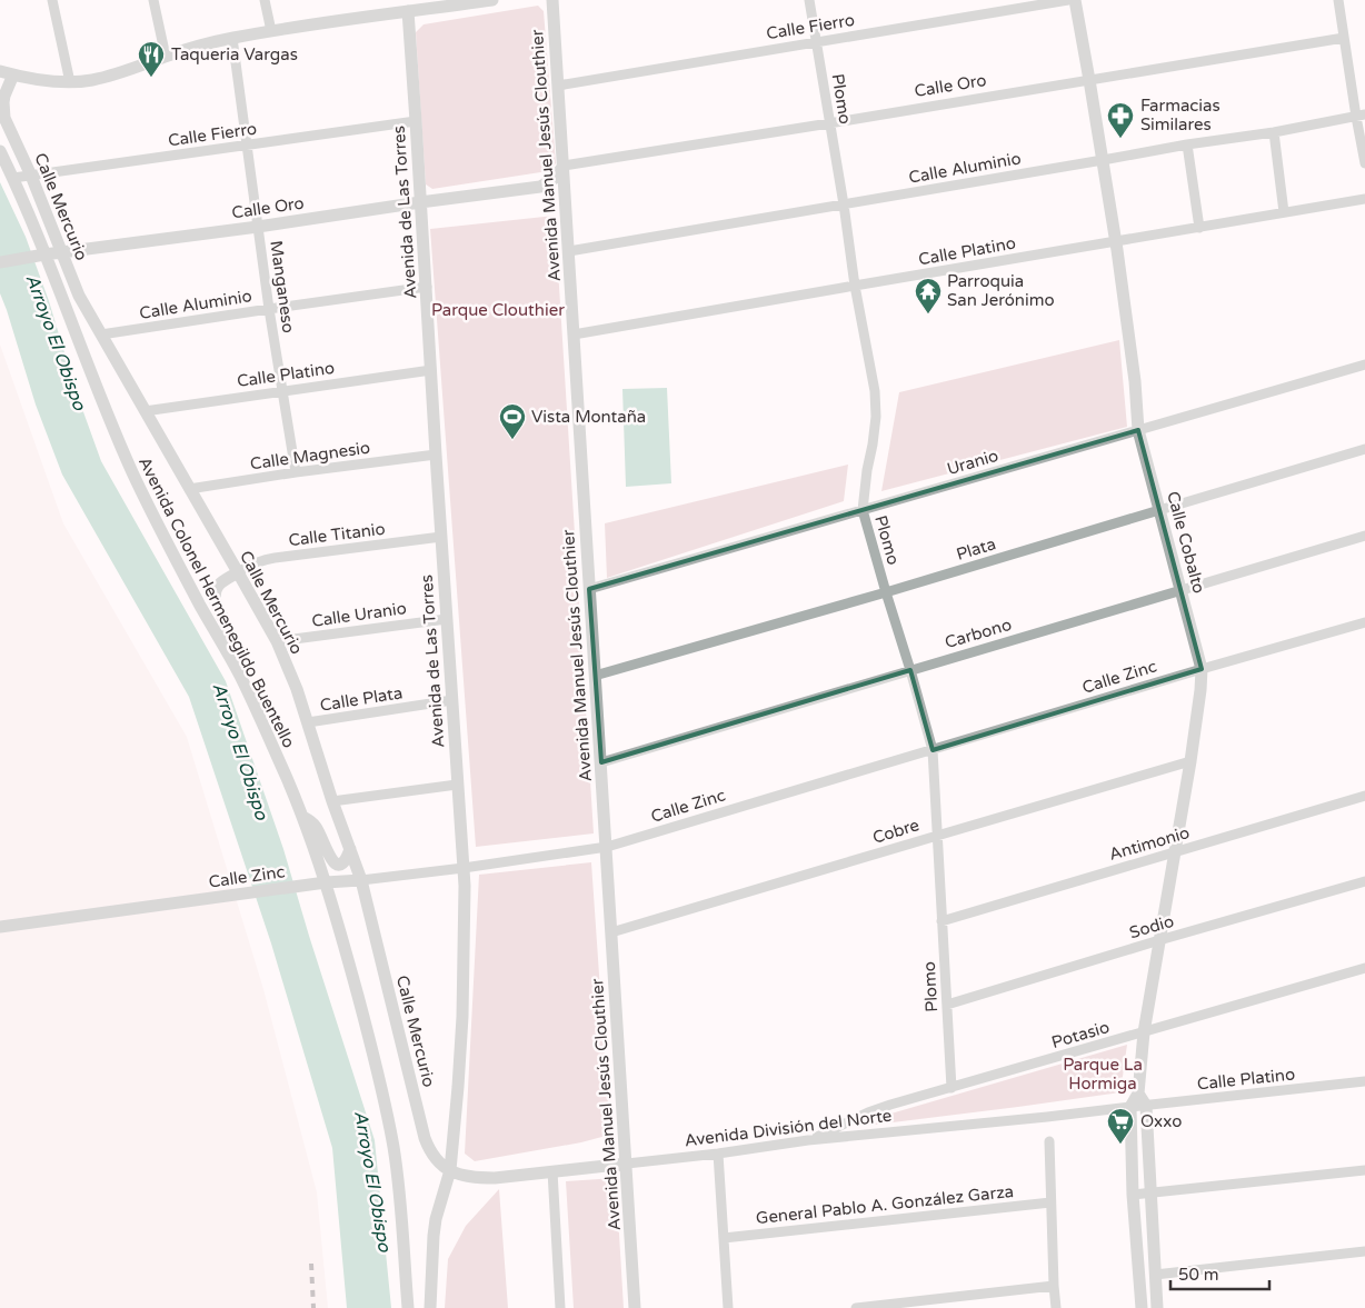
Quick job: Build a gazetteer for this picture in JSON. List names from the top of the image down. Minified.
{"streets":{"street":["Calle Fierro","Calle Oro","Plomo","Avenida Manuel Jesús Clouthier","Calle Aluminio","Calle Mercurio","Avenida de Las Torres","Calle Platino","Manganeso","Calle Magnesio","Uranio","Calle Titanio","Calle Cobalto","Plata","Avenida Colonel Hermenegildo Buentello","Calle Uranio","Carbono","Calle Zinc","Calle Plata","Cobre","Antimonio","Sodio","Potasio","Avenida División del Norte","General Pablo A. González Garza"]},"crossings":[["Calle Fierro","Plomo"],["Calle Fierro","Avenida Manuel Jesús Clouthier"],["Calle Fierro","Calle Mercurio"],["Calle Fierro","Avenida de Las Torres"],["Calle Fierro","Manganeso"],["Calle Fierro","Avenida Colonel Hermenegildo Buentello"],["Calle Oro","Plomo"],["Calle Oro","Avenida Manuel Jesús Clouthier"],["Calle Oro","Calle Mercurio"],["Calle Oro","Avenida de Las Torres"],["Calle Oro","Manganeso"],["Calle Oro","Calle Cobalto"],["Calle Oro","Avenida Colonel Hermenegildo Buentello"],["Plomo","Calle Aluminio"],["Plomo","Calle Platino"],["Plomo","Uranio"],["Plomo","Plata"],["Plomo","Carbono"],["Plomo","Calle Zinc"],["Plomo","Cobre"],["Plomo","Antimonio"],["Plomo","Sodio"],["Plomo","Potasio"],["Avenida Manuel Jesús Clouthier","Calle Aluminio"],["Avenida Manuel Jesús Clouthier","Calle Platino"],["Avenida Manuel Jesús Clouthier","Uranio"],["Avenida Manuel Jesús Clouthier","Plata"],["Avenida Manuel Jesús Clouthier","Carbono"],["Avenida Manuel Jesús Clouthier","Calle Zinc"],["Avenida Manuel Jesús Clouthier","Cobre"],["Avenida Manuel Jesús Clouthier","Avenida División del Norte"],["Calle Aluminio","Calle Mercurio"],["Calle Aluminio","Avenida de Las Torres"],["Calle Aluminio","Manganeso"],["Calle Aluminio","Calle Cobalto"],["Calle Mercurio","Avenida de Las Torres"],["Calle Mercurio","Calle Platino"],["Calle Mercurio","Calle Magnesio"],["Calle Mercurio","Calle Titanio"],["Calle Mercurio","Calle Uranio"],["Calle Mercurio","Calle Zinc"],["Calle Mercurio","Calle Plata"],["Calle Mercurio","Avenida División del Norte"],["Avenida de Las Torres","Calle Platino"],["Avenida de Las Torres","Calle Magnesio"],["Avenida de Las Torres","Calle Titanio"],["Avenida de Las Torres","Calle Uranio"],["Avenida de Las Torres","Calle Zinc"],["Avenida de Las Torres","Calle Plata"],["Avenida de Las Torres","Avenida División del Norte"],["Calle Platino","Manganeso"],["Calle Platino","Calle Cobalto"],["Calle Platino","Avenida División del Norte"],["Manganeso","Calle Magnesio"],["Uranio","Calle Cobalto"],["Calle Cobalto","Plata"],["Calle Cobalto","Carbono"],["Calle Cobalto","Calle Zinc"],["Calle Cobalto","Cobre"],["Calle Cobalto","Antimonio"],["Calle Cobalto","Sodio"],["Calle Cobalto","Potasio"],["Avenida Colonel Hermenegildo Buentello","Calle Zinc"],["Potasio","Avenida División del Norte"]],"water":["Arroyo El Obispo"],"parks":["Parque Clouthier","Parque La Hormiga"],"places":{"restaurant":["Taqueria Vargas"],"pharmacy":["Farmacias Similares"],"temple":["Parroquia San Jerónimo"],"sports":["Vista Montaña"],"supermarket":["Oxxo"]},"scale_bar":"50 m"}
